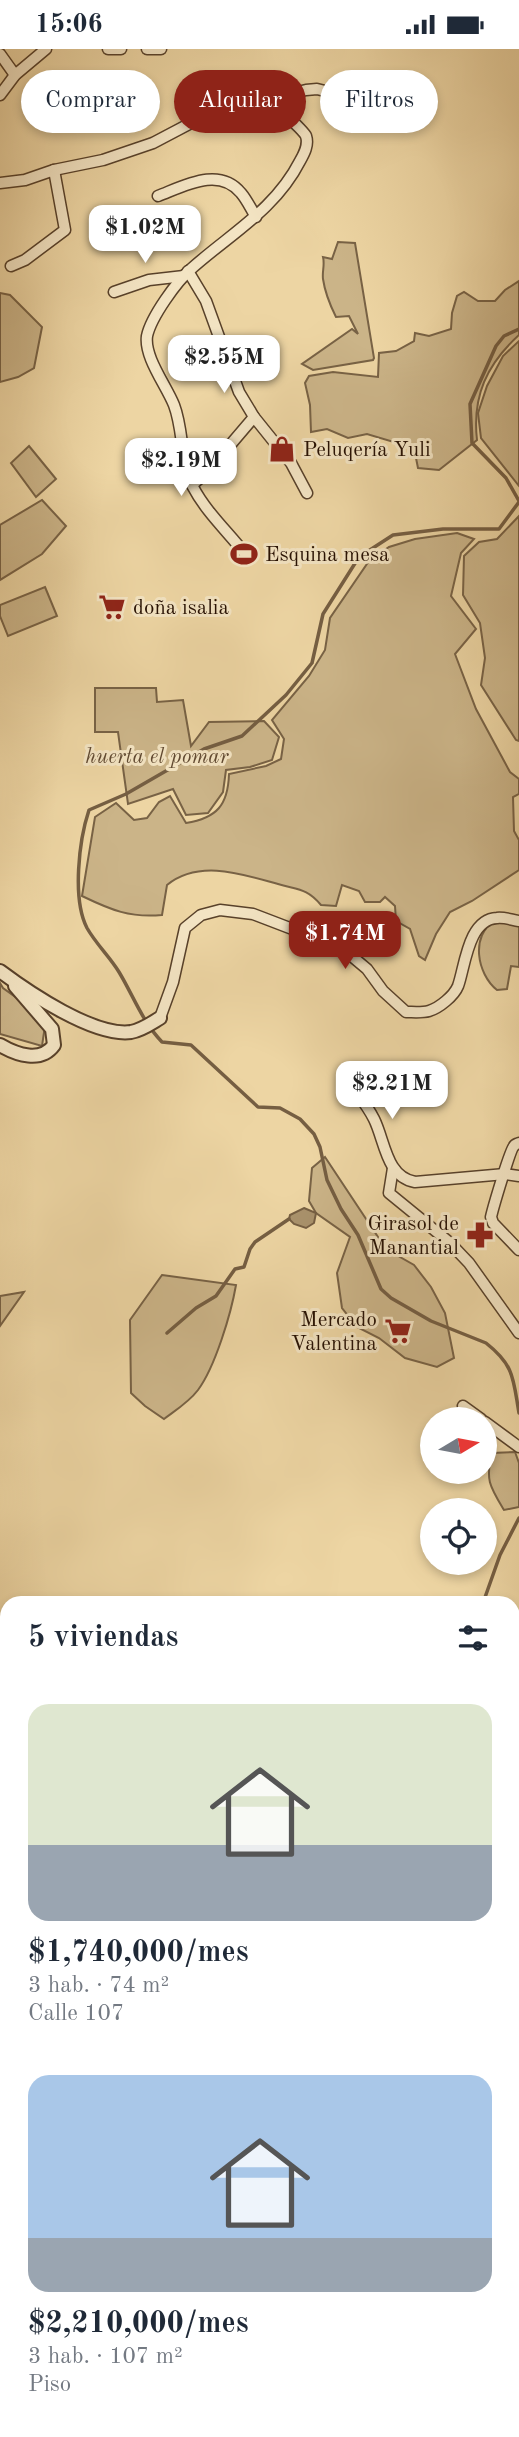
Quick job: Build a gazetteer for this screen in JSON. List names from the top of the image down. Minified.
{"parks":["huerta el pomar"],"places":{"shop":["Peluqería Yuli"],"sports":["Esquina mesa"],"supermarket":["doña isalia","Mercado Valentina"],"pharmacy":["Girasol de Manantial"]},"north":"right","page":{"status":"15:06","chip":["Comprar","Alquilar","Filtros"],"price":["$1.02M","$2.55M","$2.19M","$1.74M","$2.21M"],"heading":"5 viviendas","list":[{"name":"$1,740,000/mes","note":"3 hab. · 74 m² · Calle 107"},{"name":"$2,210,000/mes","note":"3 hab. · 107 m² · Piso"}]}}
